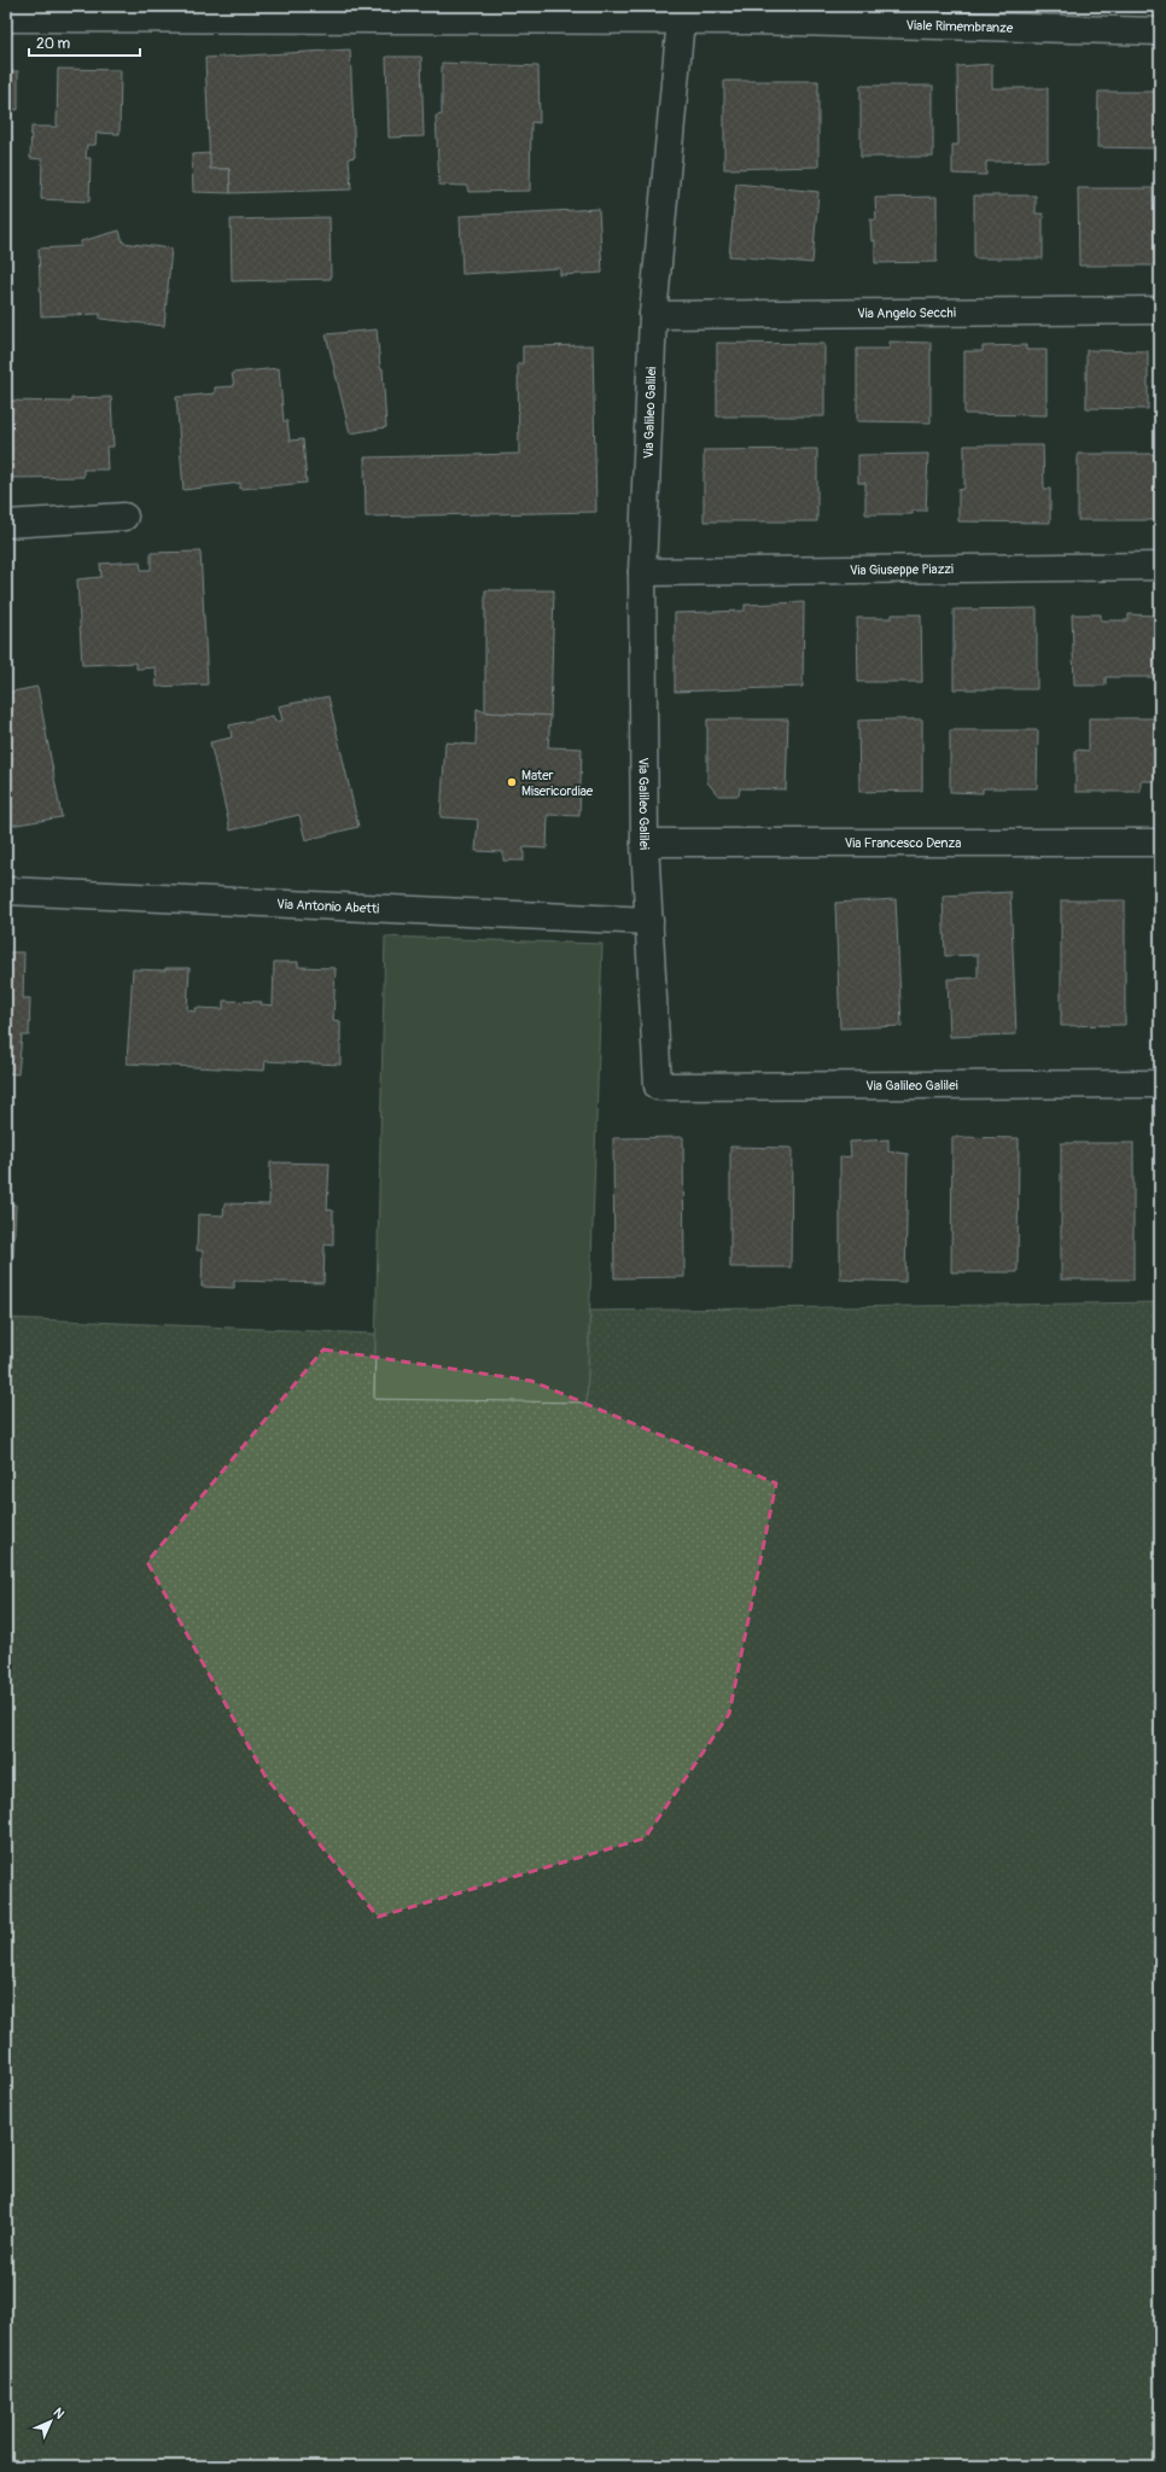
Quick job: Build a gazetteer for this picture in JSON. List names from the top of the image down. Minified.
{"streets":{"street":["Viale Rimembranze","Via Angelo Secchi","Via Galileo Galilei","Via Giuseppe Piazzi","Via Francesco Denza","Via Antonio Abetti"]},"crossings":[["Viale Rimembranze","Via Galileo Galilei"],["Via Angelo Secchi","Via Galileo Galilei"],["Via Galileo Galilei","Via Giuseppe Piazzi"],["Via Galileo Galilei","Via Francesco Denza"],["Via Galileo Galilei","Via Antonio Abetti"]],"places":["Mater Misericordiae"],"scale_bar":"20 m","north":"top right"}
